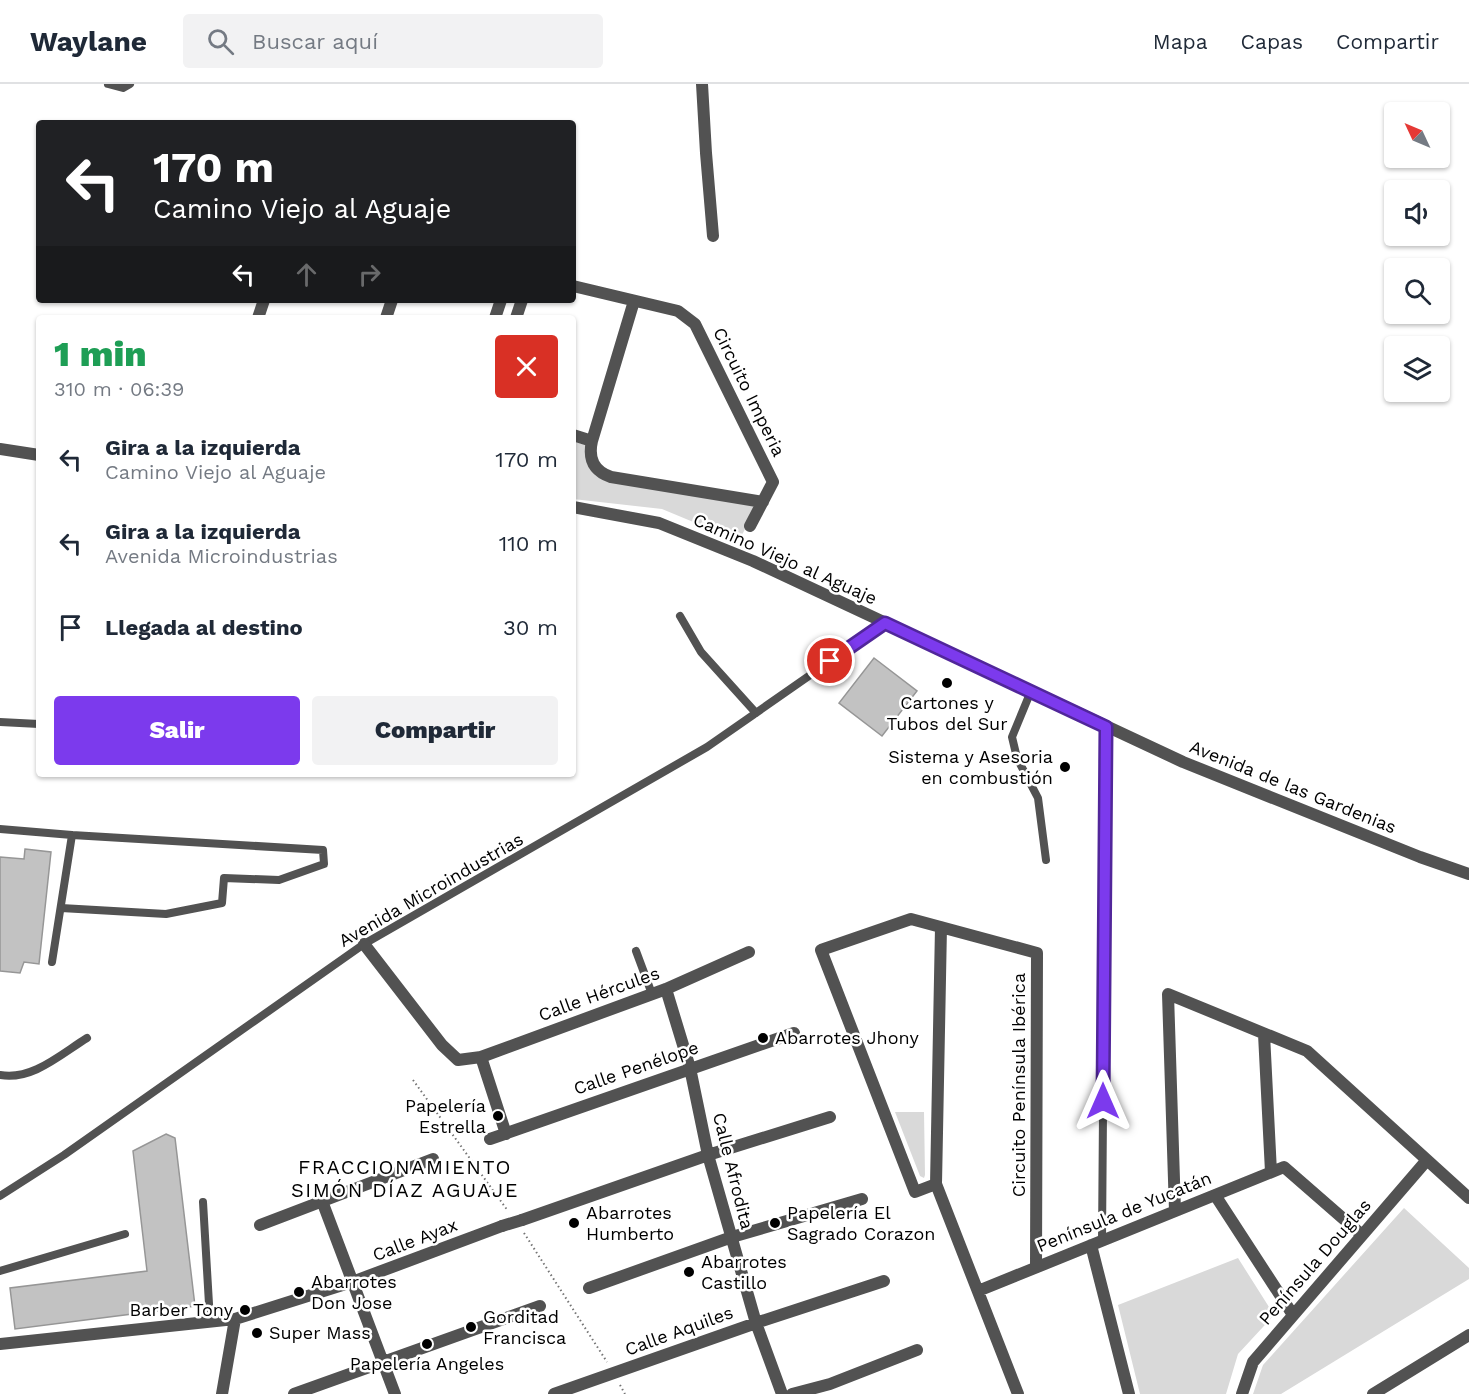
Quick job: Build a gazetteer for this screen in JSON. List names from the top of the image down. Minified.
{"streets":{"street":["Circuito Imperia","Camino Viejo al Aguaje","Avenida de las Gardenias","Calle Hércules","Calle Penélope","Circuito Península Ibérica","Calle Afrodita","Península de Yucatán","Calle Ayax","Península Douglas","Calle Aquiles"],"lane":["Avenida Microindustrias"]},"crossings":[["Camino Viejo al Aguaje","Avenida de las Gardenias"],["Camino Viejo al Aguaje","Avenida Microindustrias"],["Avenida Microindustrias","Calle Hércules"],["Calle Hércules","Calle Afrodita"],["Calle Penélope","Calle Afrodita"],["Circuito Península Ibérica","Península de Yucatán"],["Calle Afrodita","Calle Ayax"],["Calle Afrodita","Calle Aquiles"],["Península de Yucatán","Península Douglas"]],"districts":["FRACCIONAMIENTO SIMÓN DÍAZ AGUAJE"],"places":["Cartones y Tubos del Sur","Sistema y Asesoria en combustión","Abarrotes Jhony","Papelería Estrella","Abarrotes Humberto","Papelería El Sagrado Corazon","Abarrotes Castillo","Abarrotes Don Jose","Barber Tony","Gorditad Francisca","Super Mass","Papelería Angeles"],"north":"top left","page":{"header":"Waylane","search":"Buscar aquí","nav":["Mapa","Capas","Compartir"],"turn":["170 m","Camino Viejo al Aguaje"],"heading":["1 min","310 m · 06:39"],"list":[{"name":"Gira a la izquierda","note":"Camino Viejo al Aguaje","value":"170 m"},{"name":"Gira a la izquierda","note":"Avenida Microindustrias","value":"110 m"},{"name":"Llegada al destino","value":"30 m"}],"buttons":["Salir","Compartir"]}}
